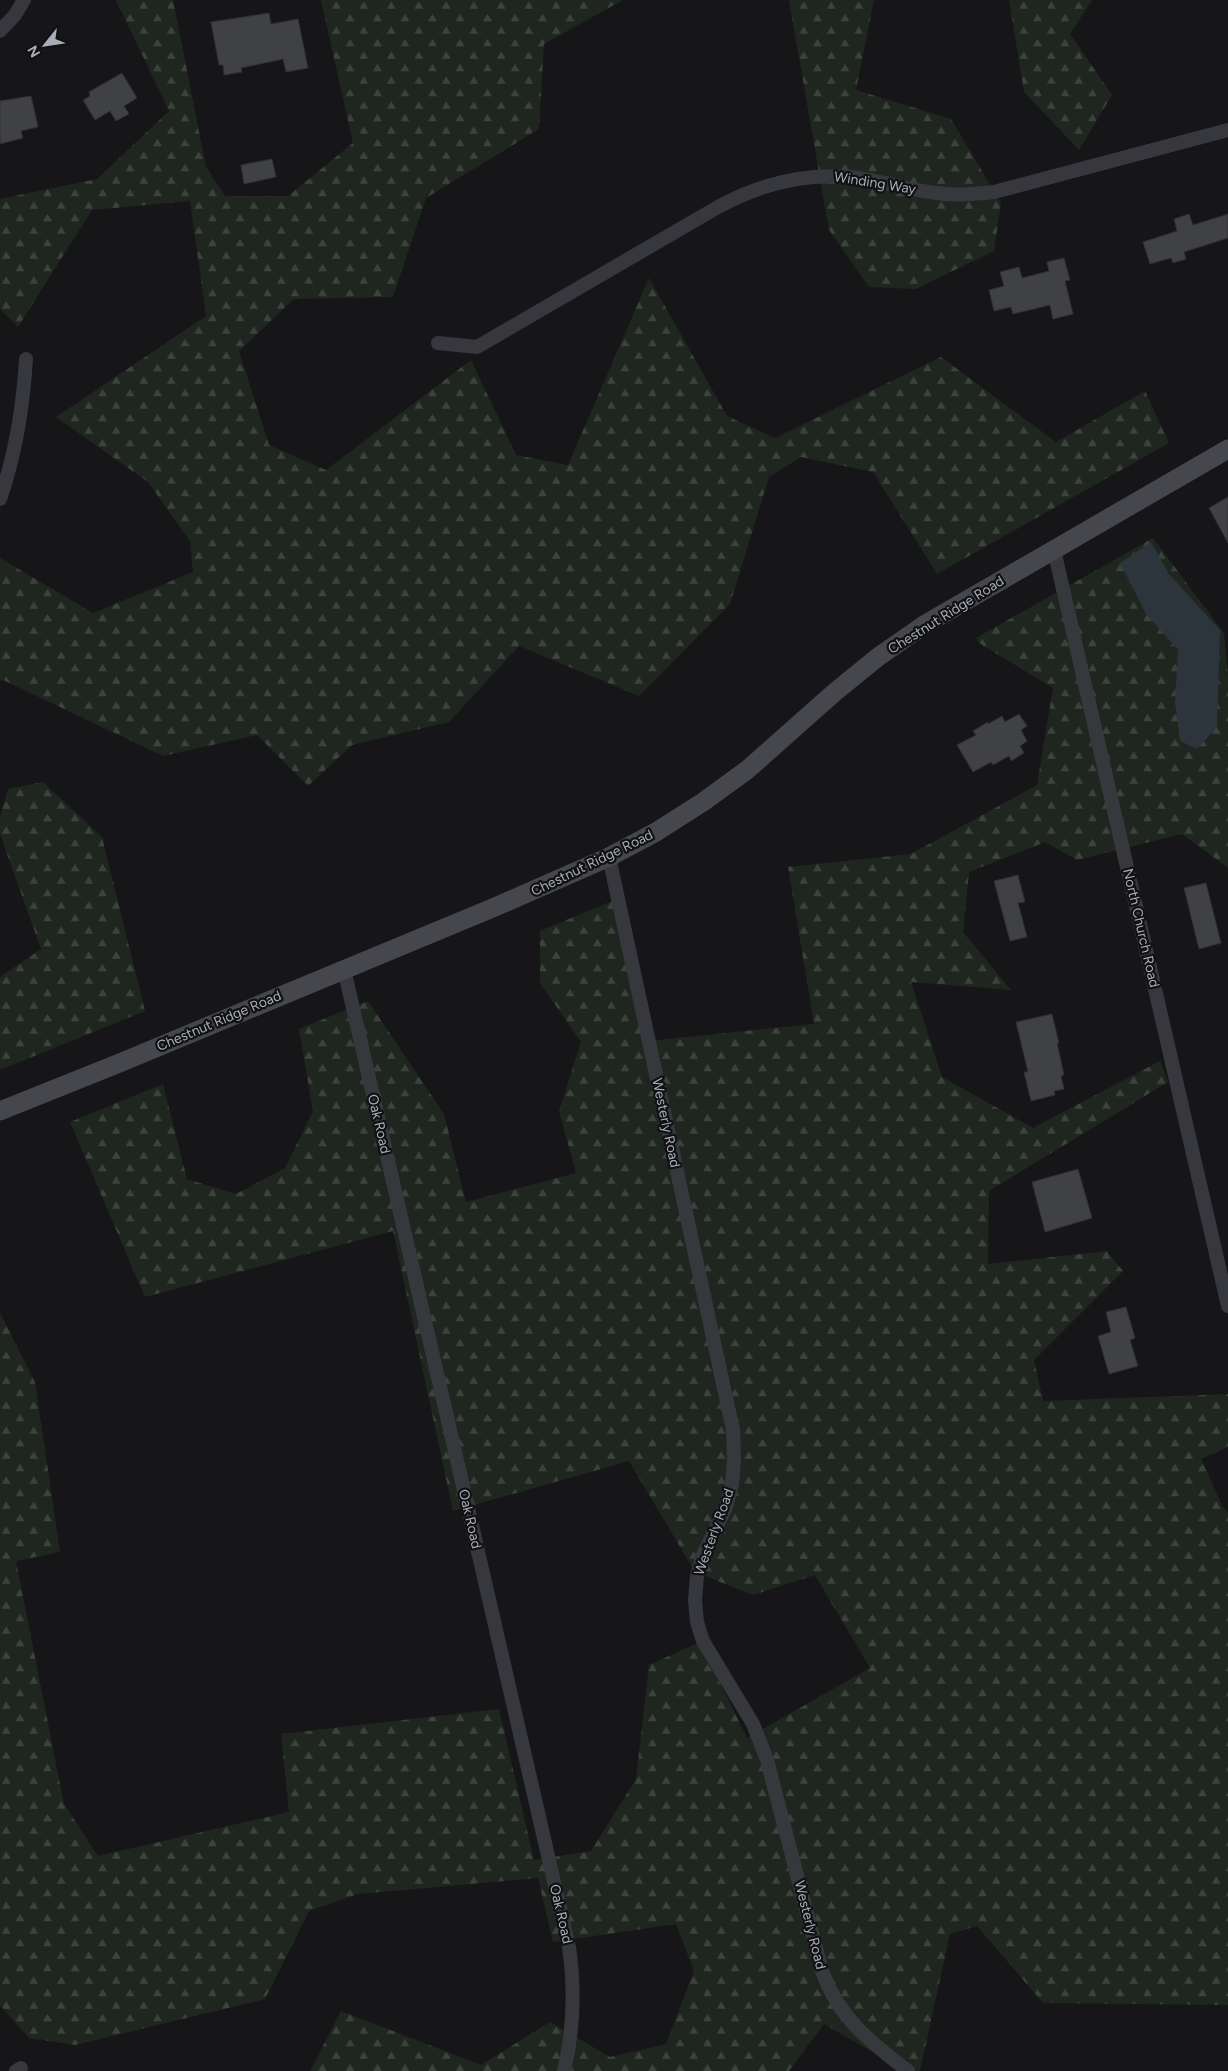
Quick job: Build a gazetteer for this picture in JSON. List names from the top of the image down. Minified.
{"streets":{"main road":["Chestnut Ridge Road"],"street":["Winding Way","North Church Road","Westerly Road","Oak Road"]},"crossings":[["Chestnut Ridge Road","North Church Road"],["Chestnut Ridge Road","Westerly Road"],["Chestnut Ridge Road","Oak Road"]],"north":"bottom left"}
